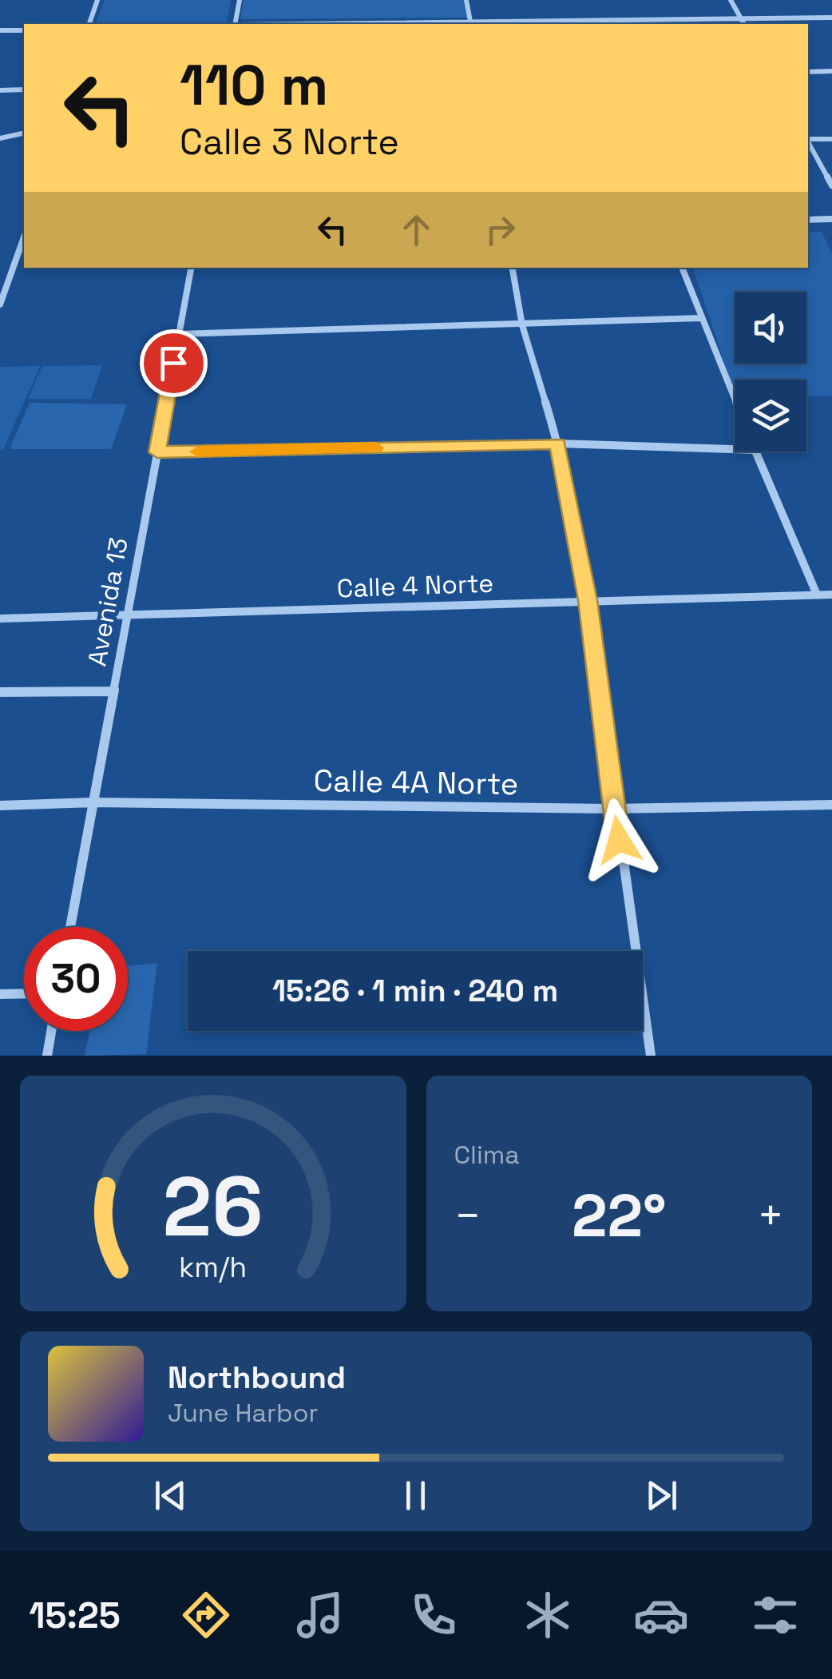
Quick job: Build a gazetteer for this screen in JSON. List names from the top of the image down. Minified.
{"streets":{"street":["Calle 4 Norte","Avenida 13","Calle 4A Norte"]},"crossings":[["Calle 4 Norte","Avenida 13"],["Avenida 13","Calle 4A Norte"]],"page":{"turn":["110 m","Calle 3 Norte"],"limit":"30","trip":"15:26 · 1 min · 240 m","tile":"Clima","heat":["−","22°","+"],"song":["Northbound","June Harbor"],"tabs":"15:25","gauge":["26","km/h"]}}
